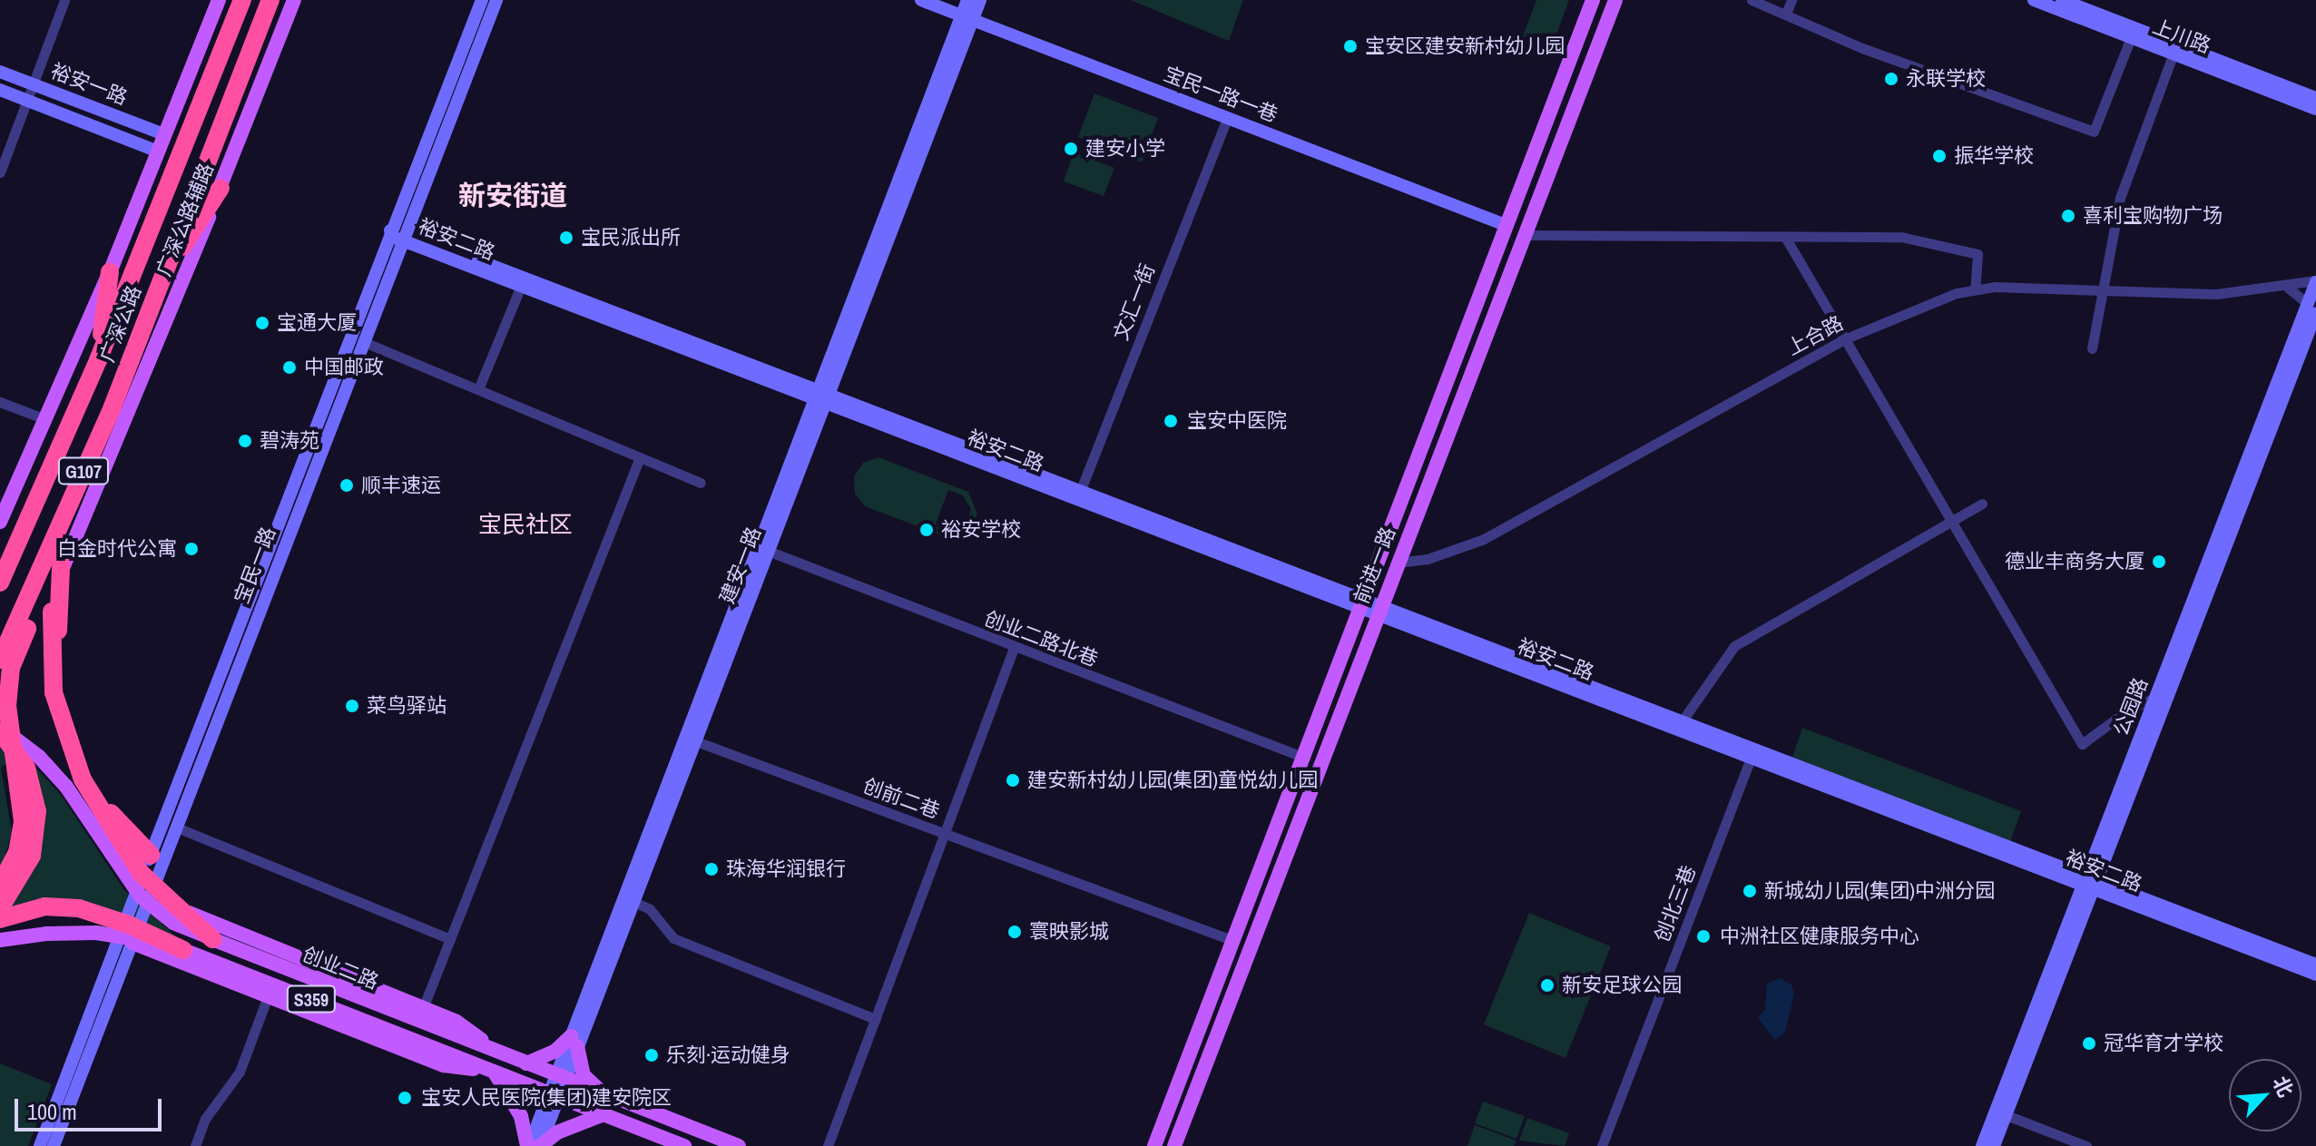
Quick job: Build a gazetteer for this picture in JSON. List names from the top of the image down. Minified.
{"streets":{"highway":["广深公路","G107"],"main road":["上川路","裕安一路","宝民一路一巷","广深公路辅路","裕安二路","宝民一路","建安一路","前进一路","公园路","创业二路","S359"],"street":["文汇一街","上合路","创业二路北巷","创前二巷","创北三巷"]},"crossings":[["宝民一路一巷","文汇一街"],["宝民一路一巷","建安一路"],["宝民一路一巷","前进一路"],["裕安二路","文汇一街"],["裕安二路","宝民一路"],["裕安二路","建安一路"],["裕安二路","前进一路"],["裕安二路","公园路"],["裕安二路","创北三巷"],["上合路","前进一路"],["上合路","公园路"],["建安一路","创业二路北巷"],["建安一路","创前二巷"],["建安一路","创业二路"],["前进一路","创业二路北巷"],["前进一路","创前二巷"]],"districts":["新安街道","宝民社区"],"places":["宝安区建安新村幼儿园","永联学校","建安小学","振华学校","喜利宝购物广场","宝民派出所","宝通大厦","中国邮政","宝安中医院","碧涛苑","顺丰速运","裕安学校","白金时代公寓","德业丰商务大厦","菜鸟驿站","建安新村幼儿园(集团)童悦幼儿园","珠海华润银行","新城幼儿园(集团)中洲分园","寰映影城","中洲社区健康服务中心","新安足球公园","冠华育才学校","乐刻·运动健身","宝安人民医院(集团)建安院区"],"scale_bar":"100 m","north":"top right"}
